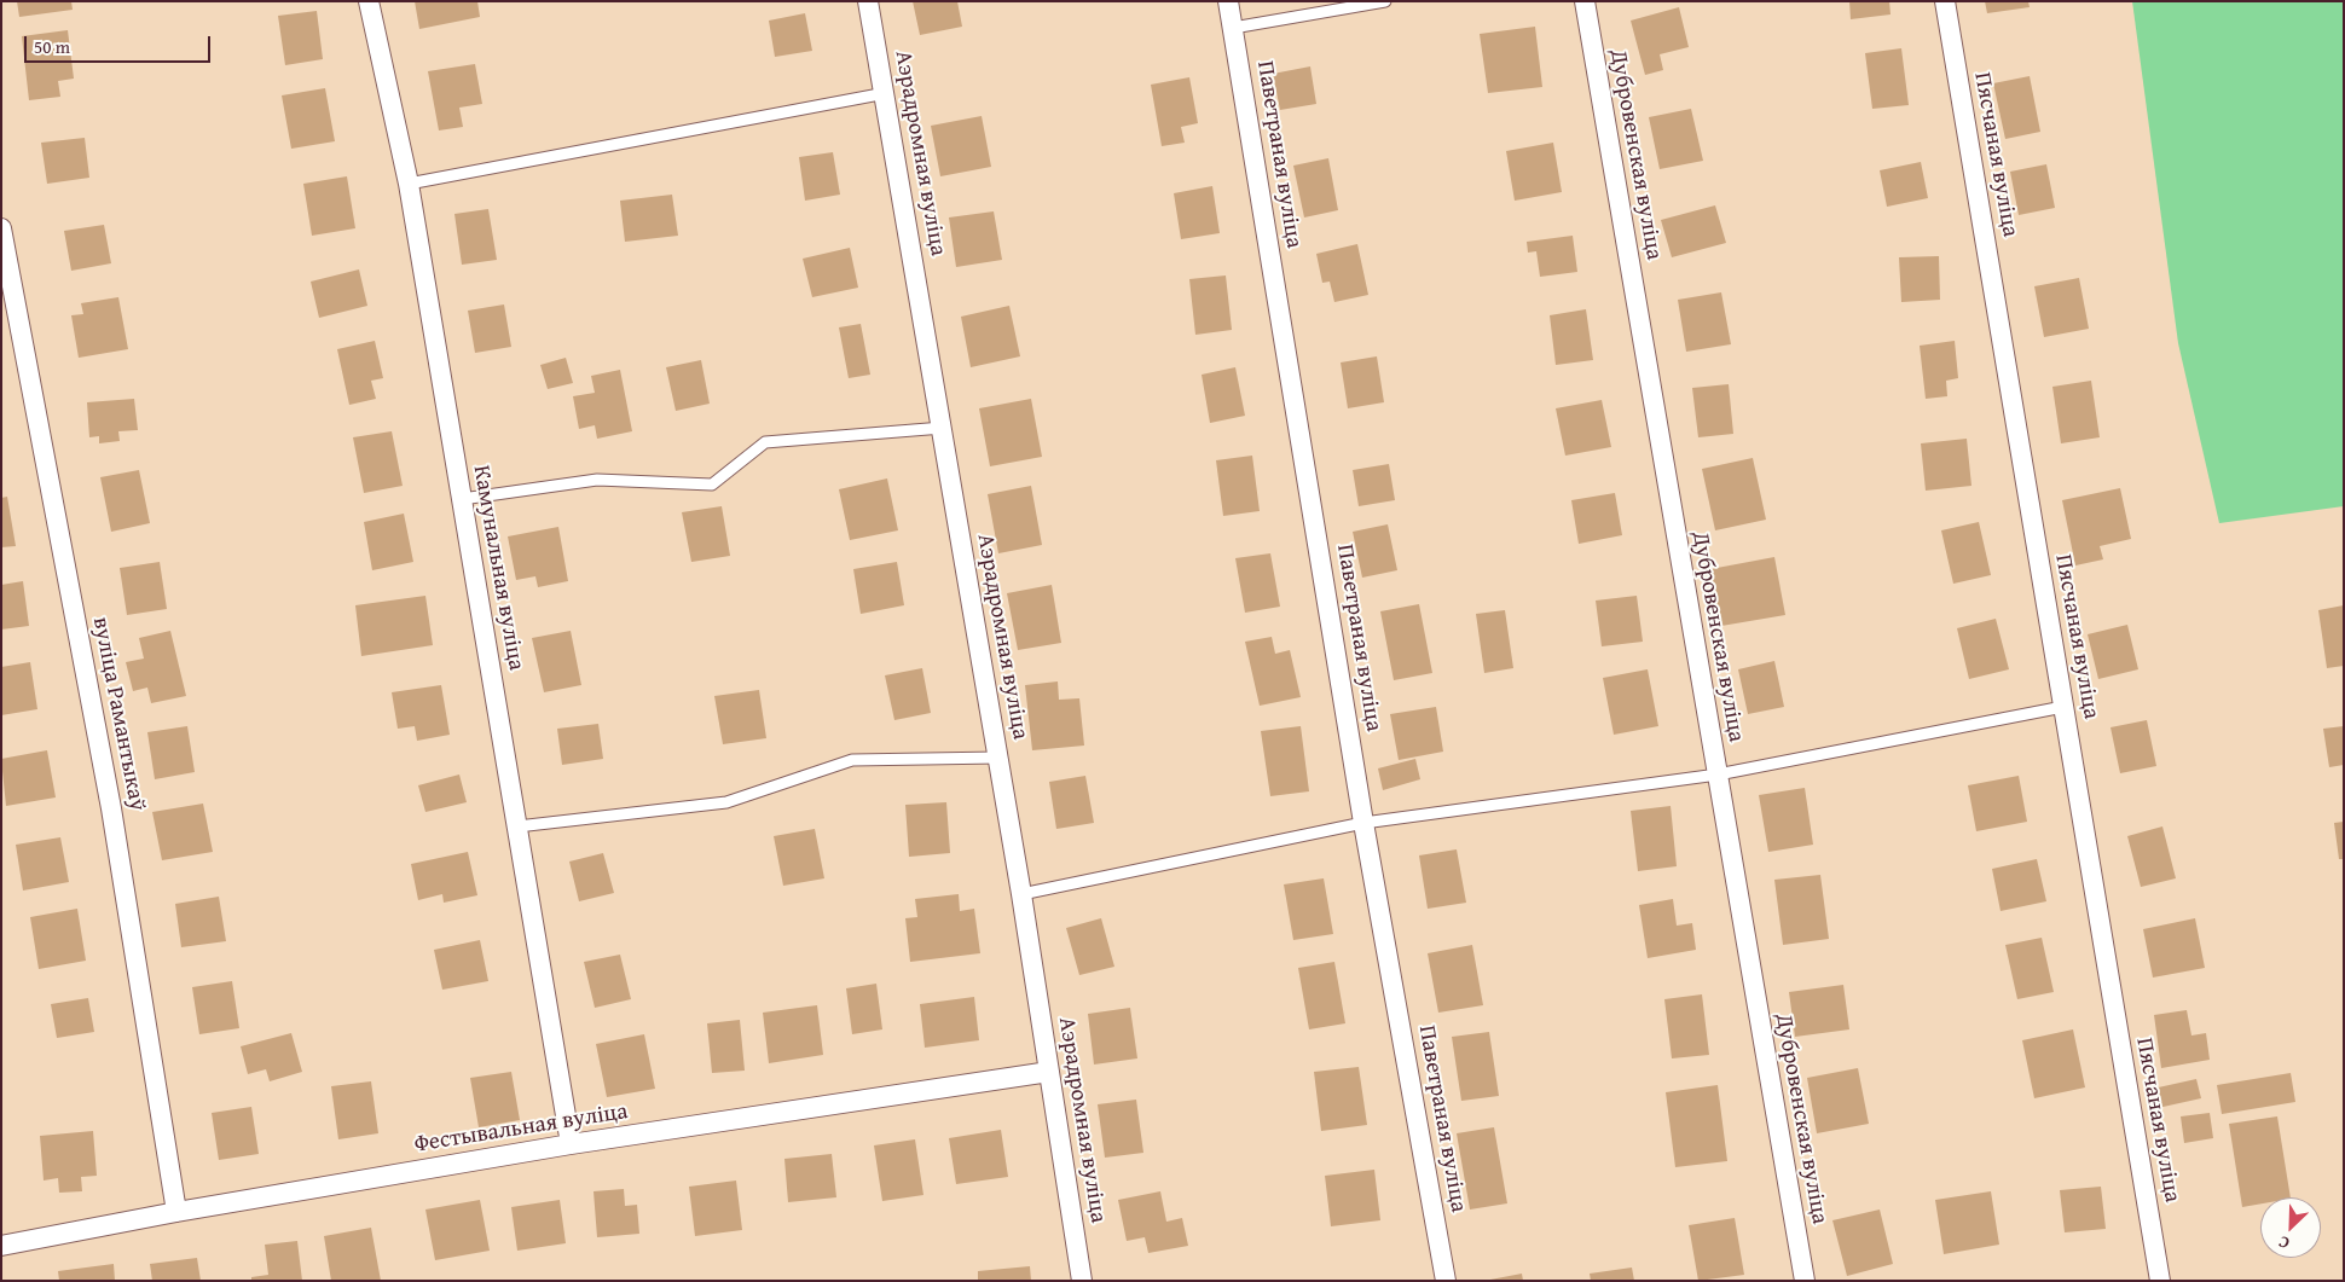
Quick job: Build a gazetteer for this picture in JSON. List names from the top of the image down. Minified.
{"streets":{"street":["Аэрадромная вуліца","Паветраная вуліца","Дубровенская вуліца","Пясчаная вуліца","Камунальная вуліца","вуліца Рамантыкаў","Фестывальная вуліца"]},"crossings":[["Аэрадромная вуліца","Фестывальная вуліца"],["Камунальная вуліца","Фестывальная вуліца"],["вуліца Рамантыкаў","Фестывальная вуліца"]],"scale_bar":"50 m","north":"bottom left"}
